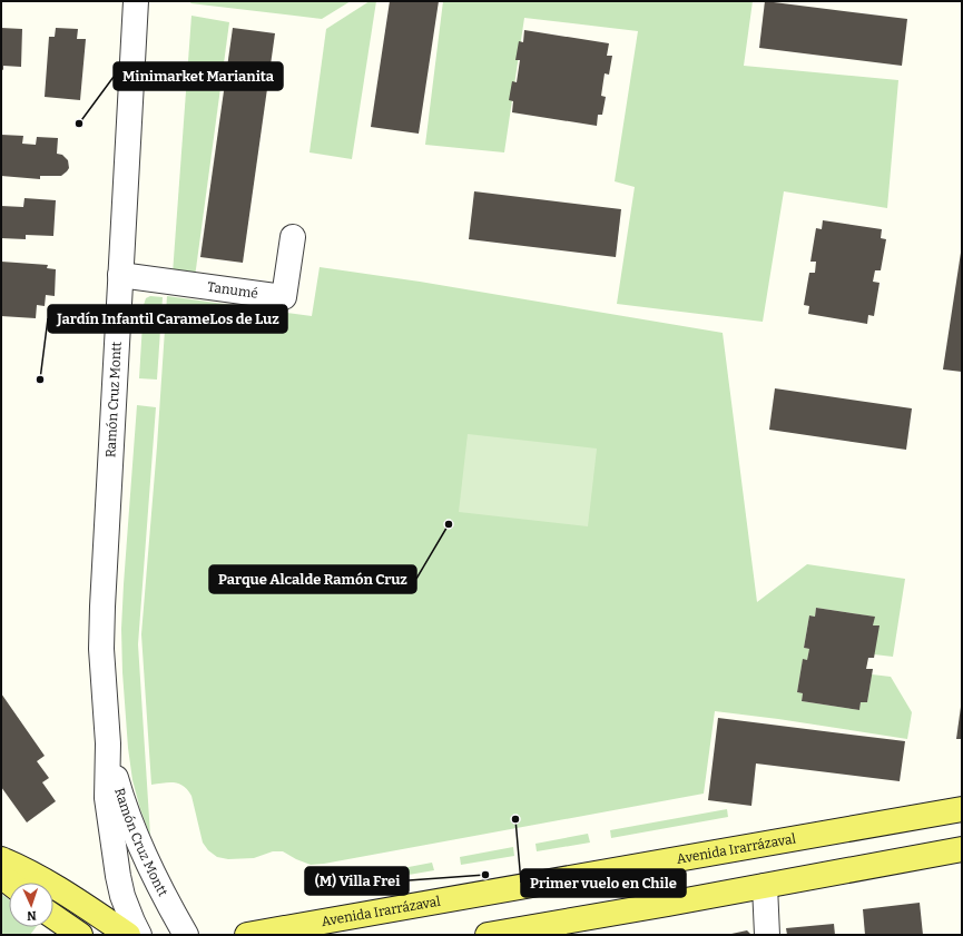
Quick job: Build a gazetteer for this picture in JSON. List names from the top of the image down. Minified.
{"streets":{"main road":["Avenida Irarrázaval"],"street":["Tanumé","Ramón Cruz Montt"]},"crossings":[["Tanumé","Ramón Cruz Montt"]],"places":["Minimarket Marianita","Jardín Infantil CarameLos de Luz","Parque Alcalde Ramón Cruz","Primer vuelo en Chile","(M) Villa Frei"],"north":"bottom"}
